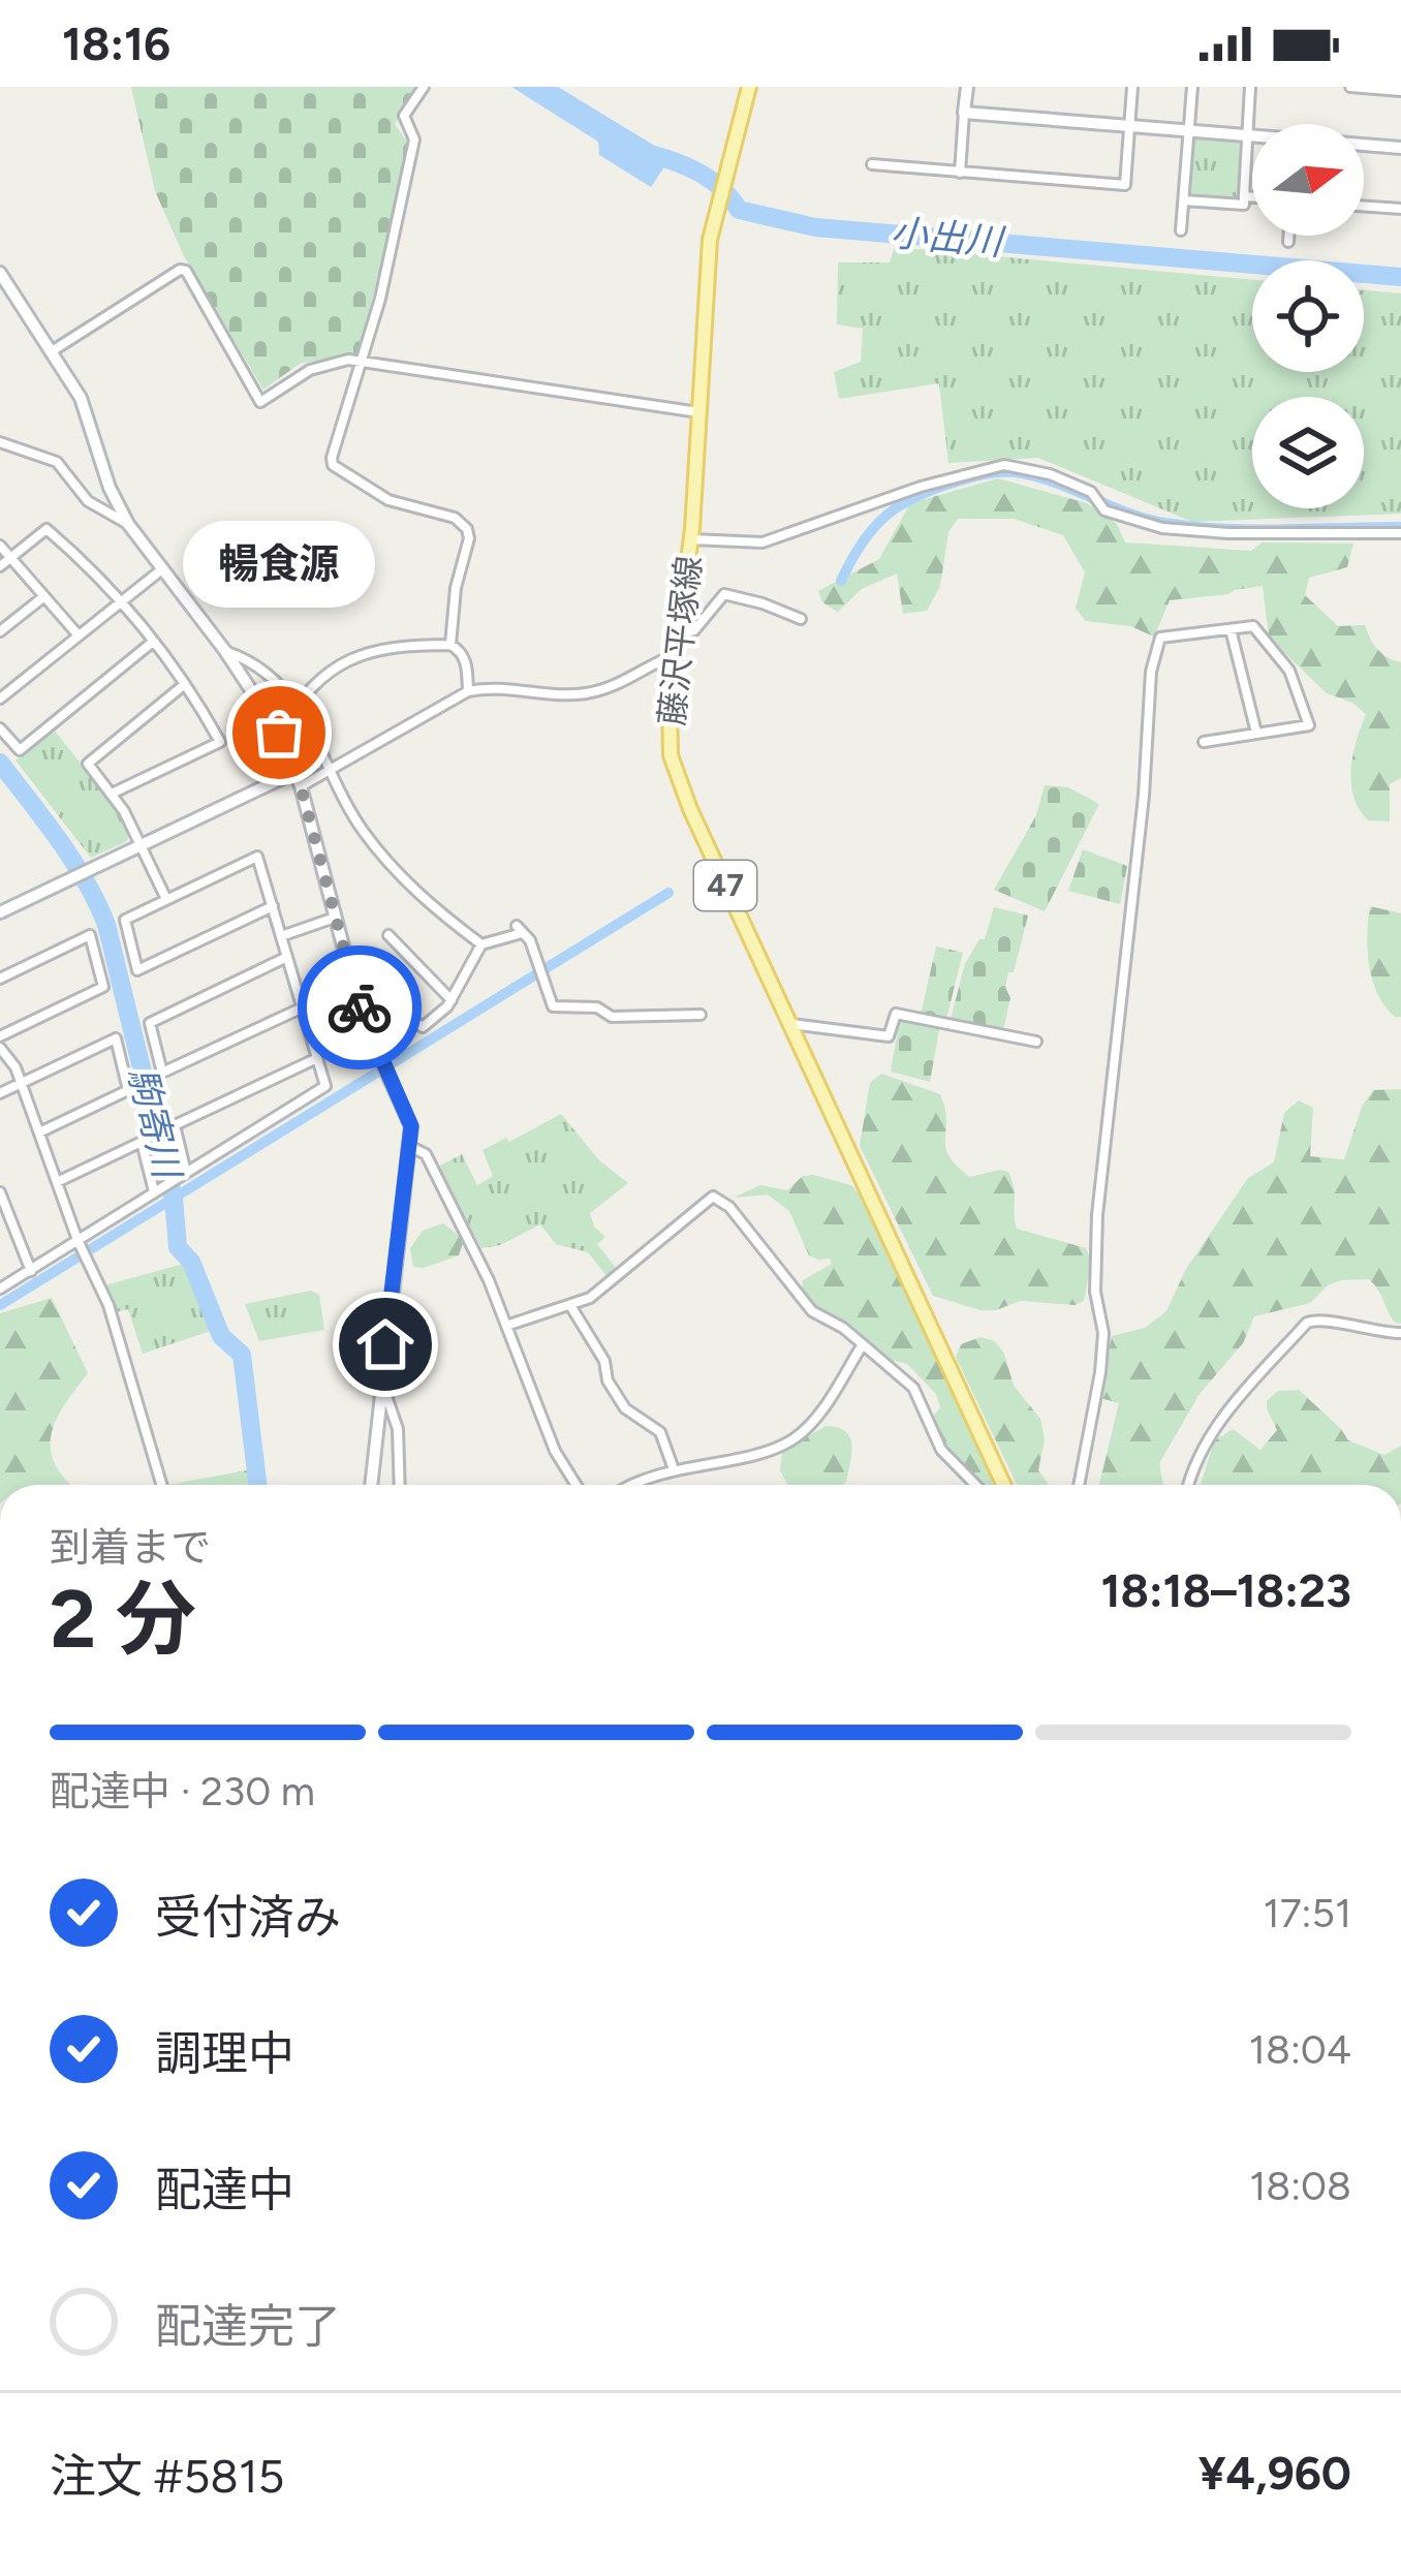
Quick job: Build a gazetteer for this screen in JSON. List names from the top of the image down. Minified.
{"streets":{"main road":["藤沢平塚線","47"]},"water":["小出川","駒寄川"],"places":["暢食源"],"north":"right","page":{"status":"18:16","bubble":"暢食源","heading":["2 分","到着まで","18:18–18:23"],"panel":["注文 #5815","¥4,960"],"bar":"配達中 · 230 m","list":[["受付済み","17:51"],["調理中","18:04"],["配達中","18:08"],"配達完了"]}}
